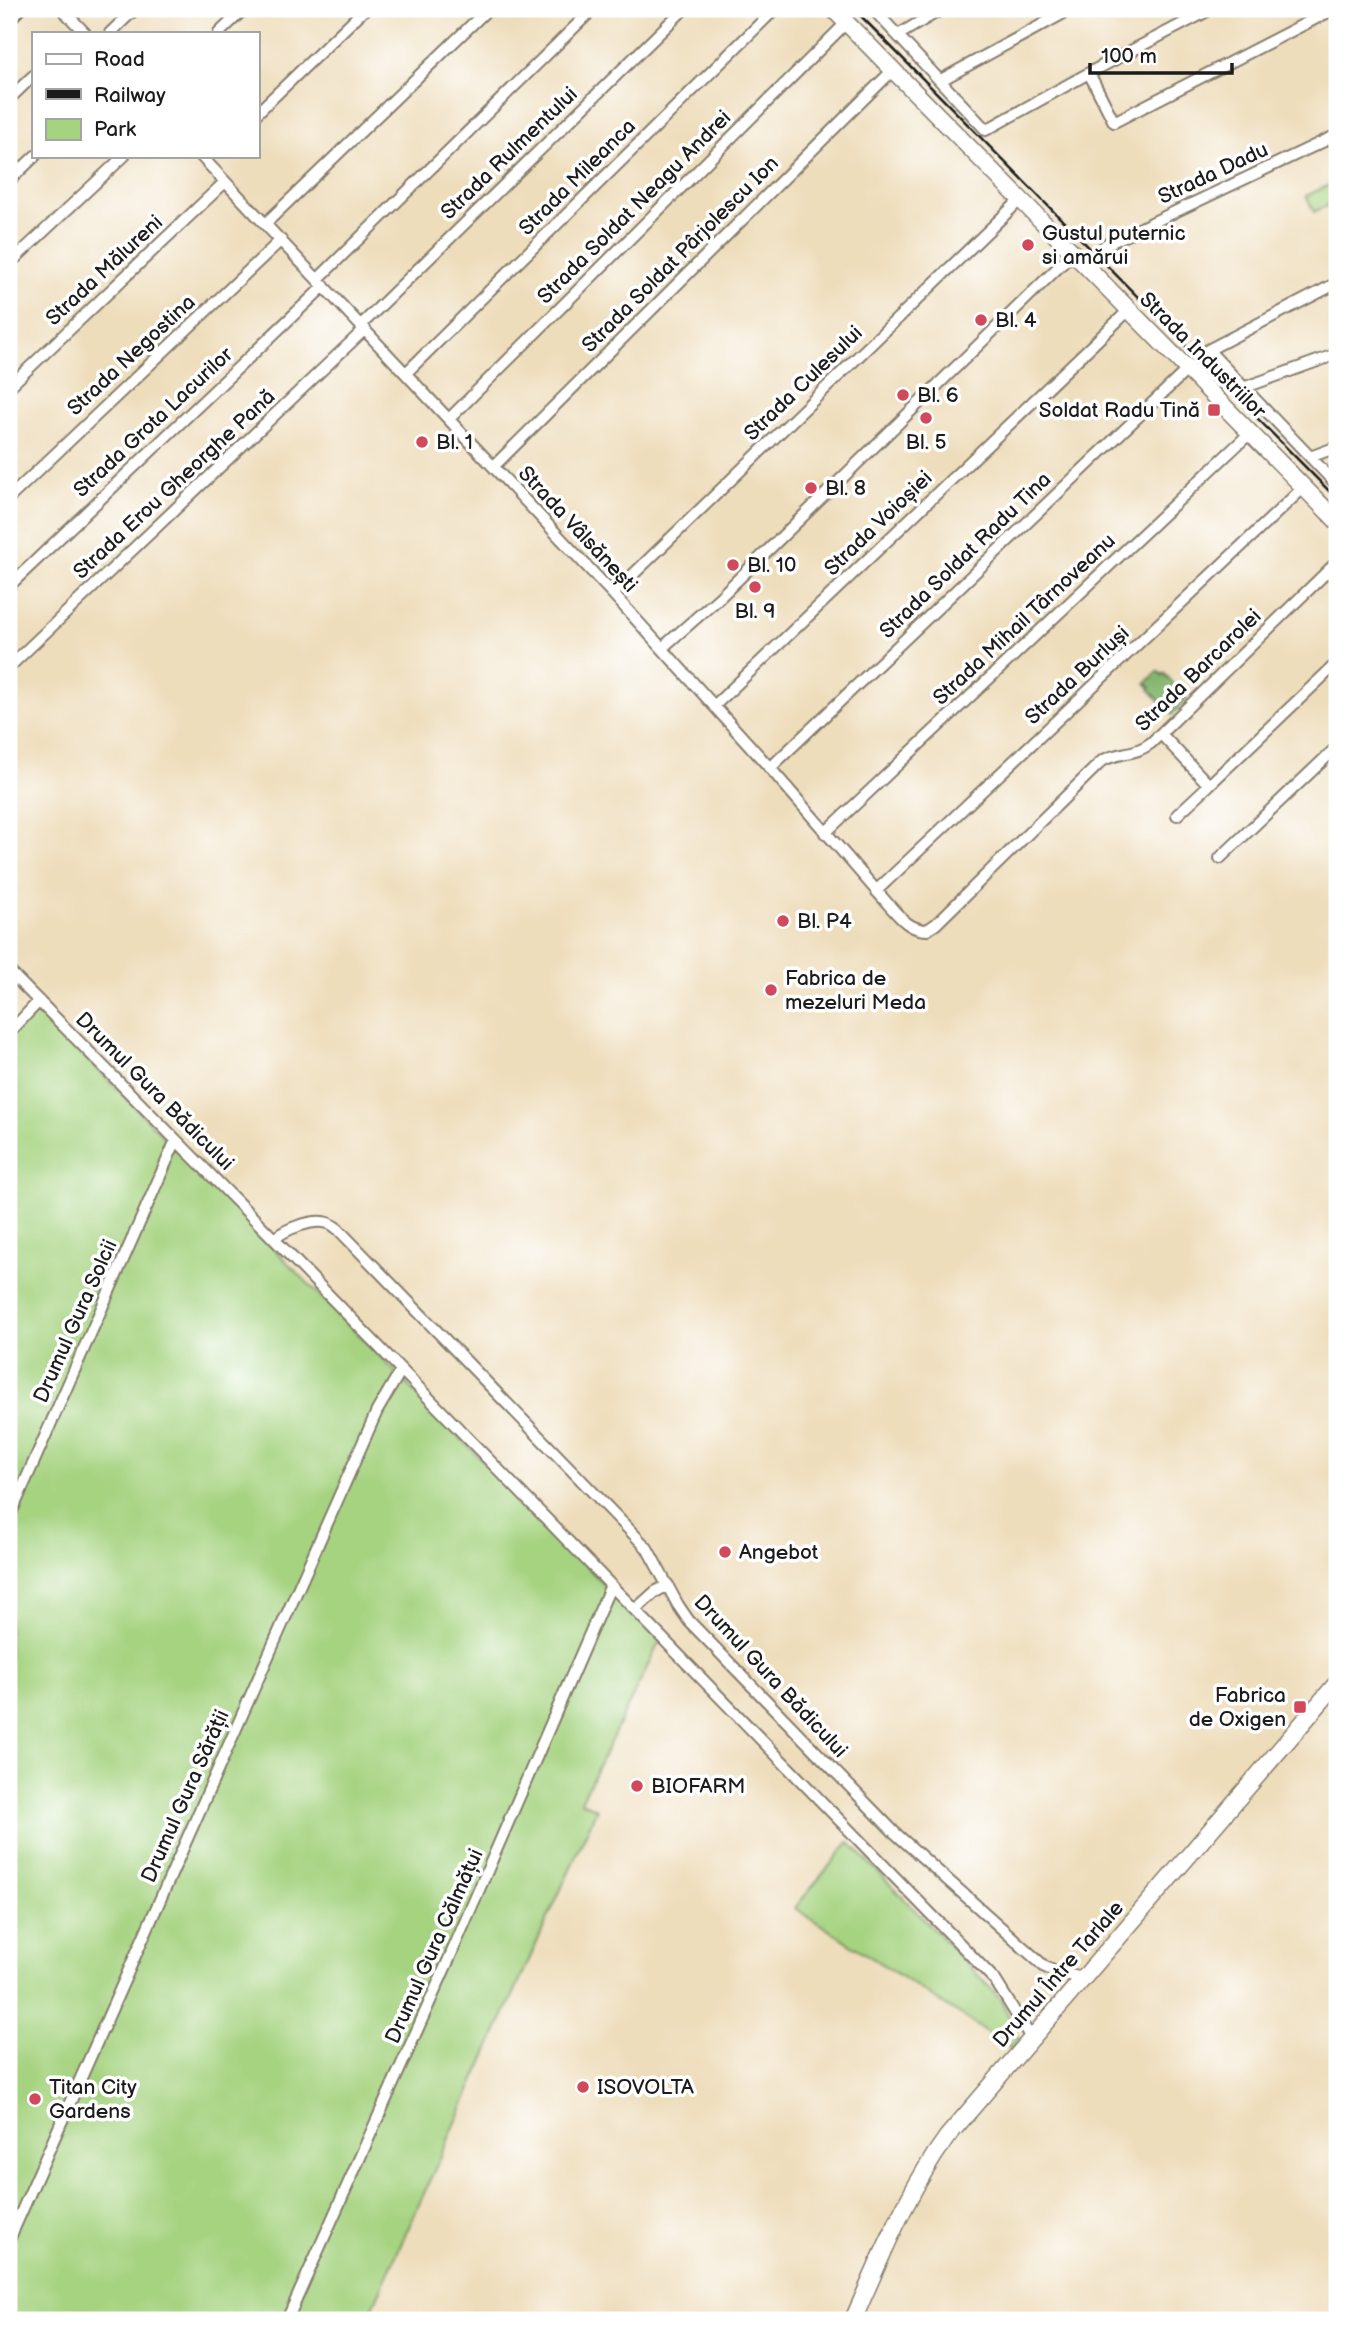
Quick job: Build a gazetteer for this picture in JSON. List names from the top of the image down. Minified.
{"streets":{"main road":["Strada Industriilor","Drumul Între Tarlale"],"street":["Strada Rulmentului","Strada Dadu","Strada Mileanca","Strada Soldat Neagu Andrei","Strada Soldat Pârjolescu Ion","Strada Mălureni","Strada Negostina","Strada Culesului","Strada Grota Lacurilor","Strada Erou Gheorghe Pană","Strada Voioșiei","Strada Vâlsănești","Strada Soldat Radu Tina","Strada Mihail Târnoveanu","Strada Barcarolei","Strada Burluși","Drumul Gura Bădicului","Drumul Gura Solcii","Drumul Gura Sărății","Drumul Gura Călmățui"]},"crossings":[["Strada Rulmentului","Strada Erou Gheorghe Pană"],["Strada Rulmentului","Strada Vâlsănești"],["Strada Mileanca","Strada Vâlsănești"],["Strada Soldat Neagu Andrei","Strada Industriilor"],["Strada Soldat Neagu Andrei","Strada Vâlsănești"],["Strada Soldat Pârjolescu Ion","Strada Industriilor"],["Strada Soldat Pârjolescu Ion","Strada Vâlsănești"],["Strada Mălureni","Strada Vâlsănești"],["Strada Negostina","Strada Vâlsănești"],["Strada Industriilor","Strada Culesului"],["Strada Industriilor","Strada Voioșiei"],["Strada Industriilor","Strada Soldat Radu Tina"],["Strada Industriilor","Strada Mihail Târnoveanu"],["Strada Industriilor","Strada Burluși"],["Strada Culesului","Strada Vâlsănești"],["Strada Grota Lacurilor","Strada Vâlsănești"],["Strada Erou Gheorghe Pană","Strada Vâlsănești"],["Strada Voioșiei","Strada Vâlsănești"],["Strada Vâlsănești","Strada Soldat Radu Tina"],["Strada Vâlsănești","Strada Mihail Târnoveanu"],["Strada Vâlsănești","Strada Barcarolei"],["Strada Vâlsănești","Strada Burluși"],["Drumul Gura Bădicului","Drumul Gura Solcii"],["Drumul Gura Bădicului","Drumul Gura Sărății"],["Drumul Gura Bădicului","Drumul Gura Călmățui"],["Drumul Gura Bădicului","Drumul Între Tarlale"]],"places":{"other":["Gustul puternic si amărui","Bl. 4","Bl. 6","Bl. 5","Bl. 1","Bl. 8","Bl. 10","Bl. 9","Bl. P4","Fabrica de mezeluri Meda","Angebot","BIOFARM","ISOVOLTA","Titan City Gardens"],"transit":["Soldat Radu Tină","Fabrica de Oxigen"]},"legend":["Road","Railway","Park"],"scale_bar":"100 m"}
